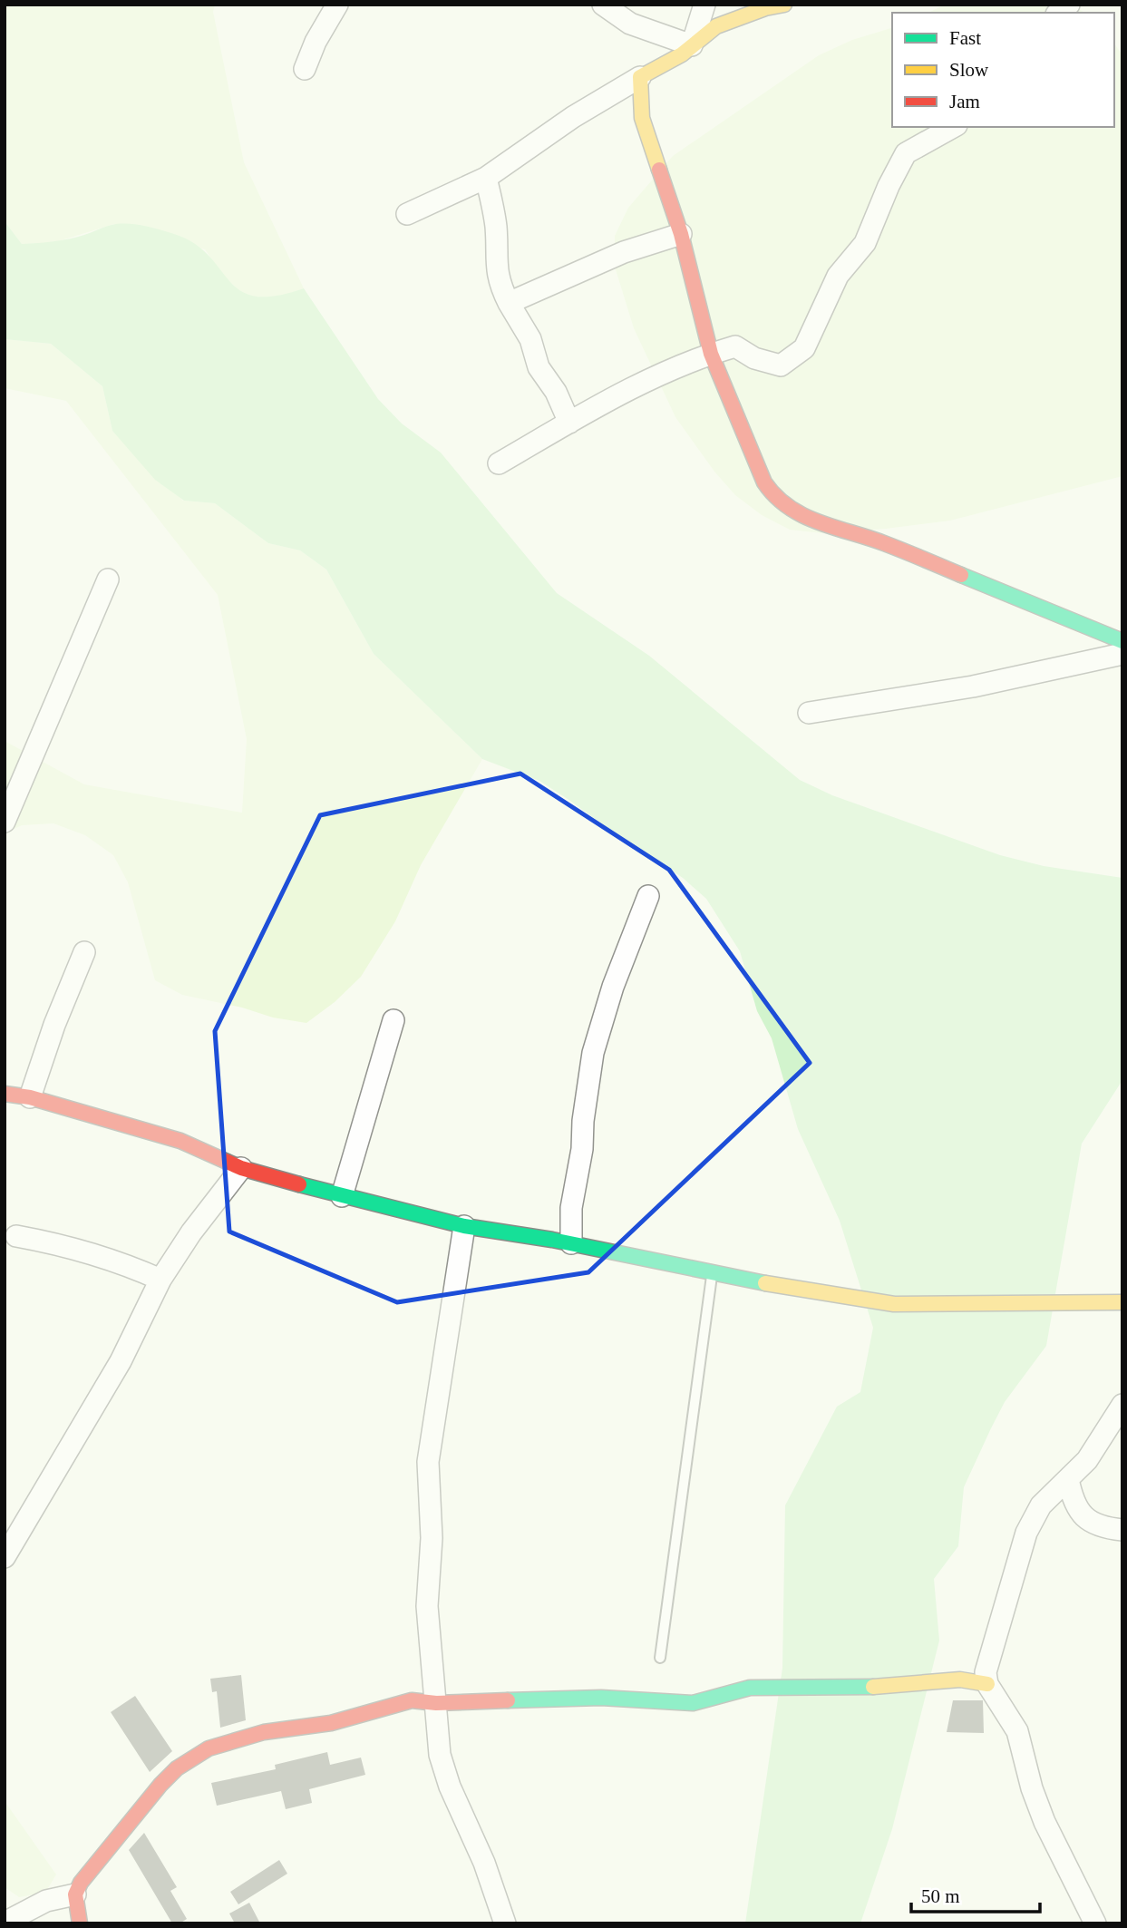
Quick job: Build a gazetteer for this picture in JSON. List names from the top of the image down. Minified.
{"legend":["Fast","Slow","Jam"],"scale_bar":"50 m"}
